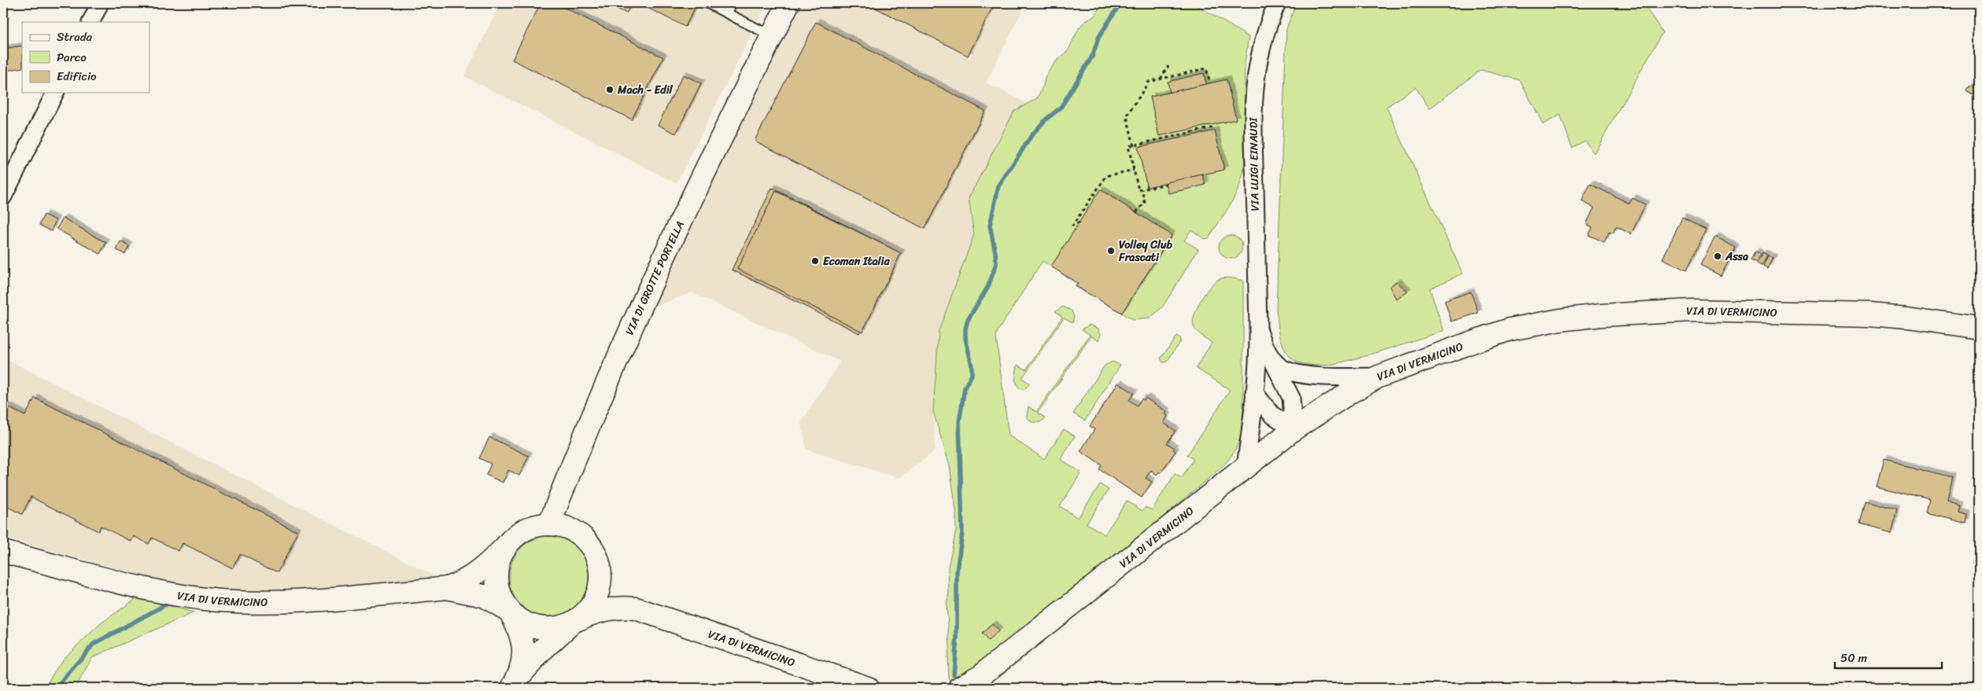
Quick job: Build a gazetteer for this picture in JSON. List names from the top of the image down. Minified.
{"streets":{"main road":["VIA DI GROTTE PORTELLA","VIA DI VERMICINO"],"street":["VIA LUIGI EINAUDI"]},"crossings":[["VIA LUIGI EINAUDI","VIA DI VERMICINO"],["VIA DI GROTTE PORTELLA","VIA DI VERMICINO"]],"places":["Mach - Edil","Volley Club Frascati","Assa","Ecoman Italia"],"legend":["Strada","Parco","Edificio"],"scale_bar":"50 m"}
